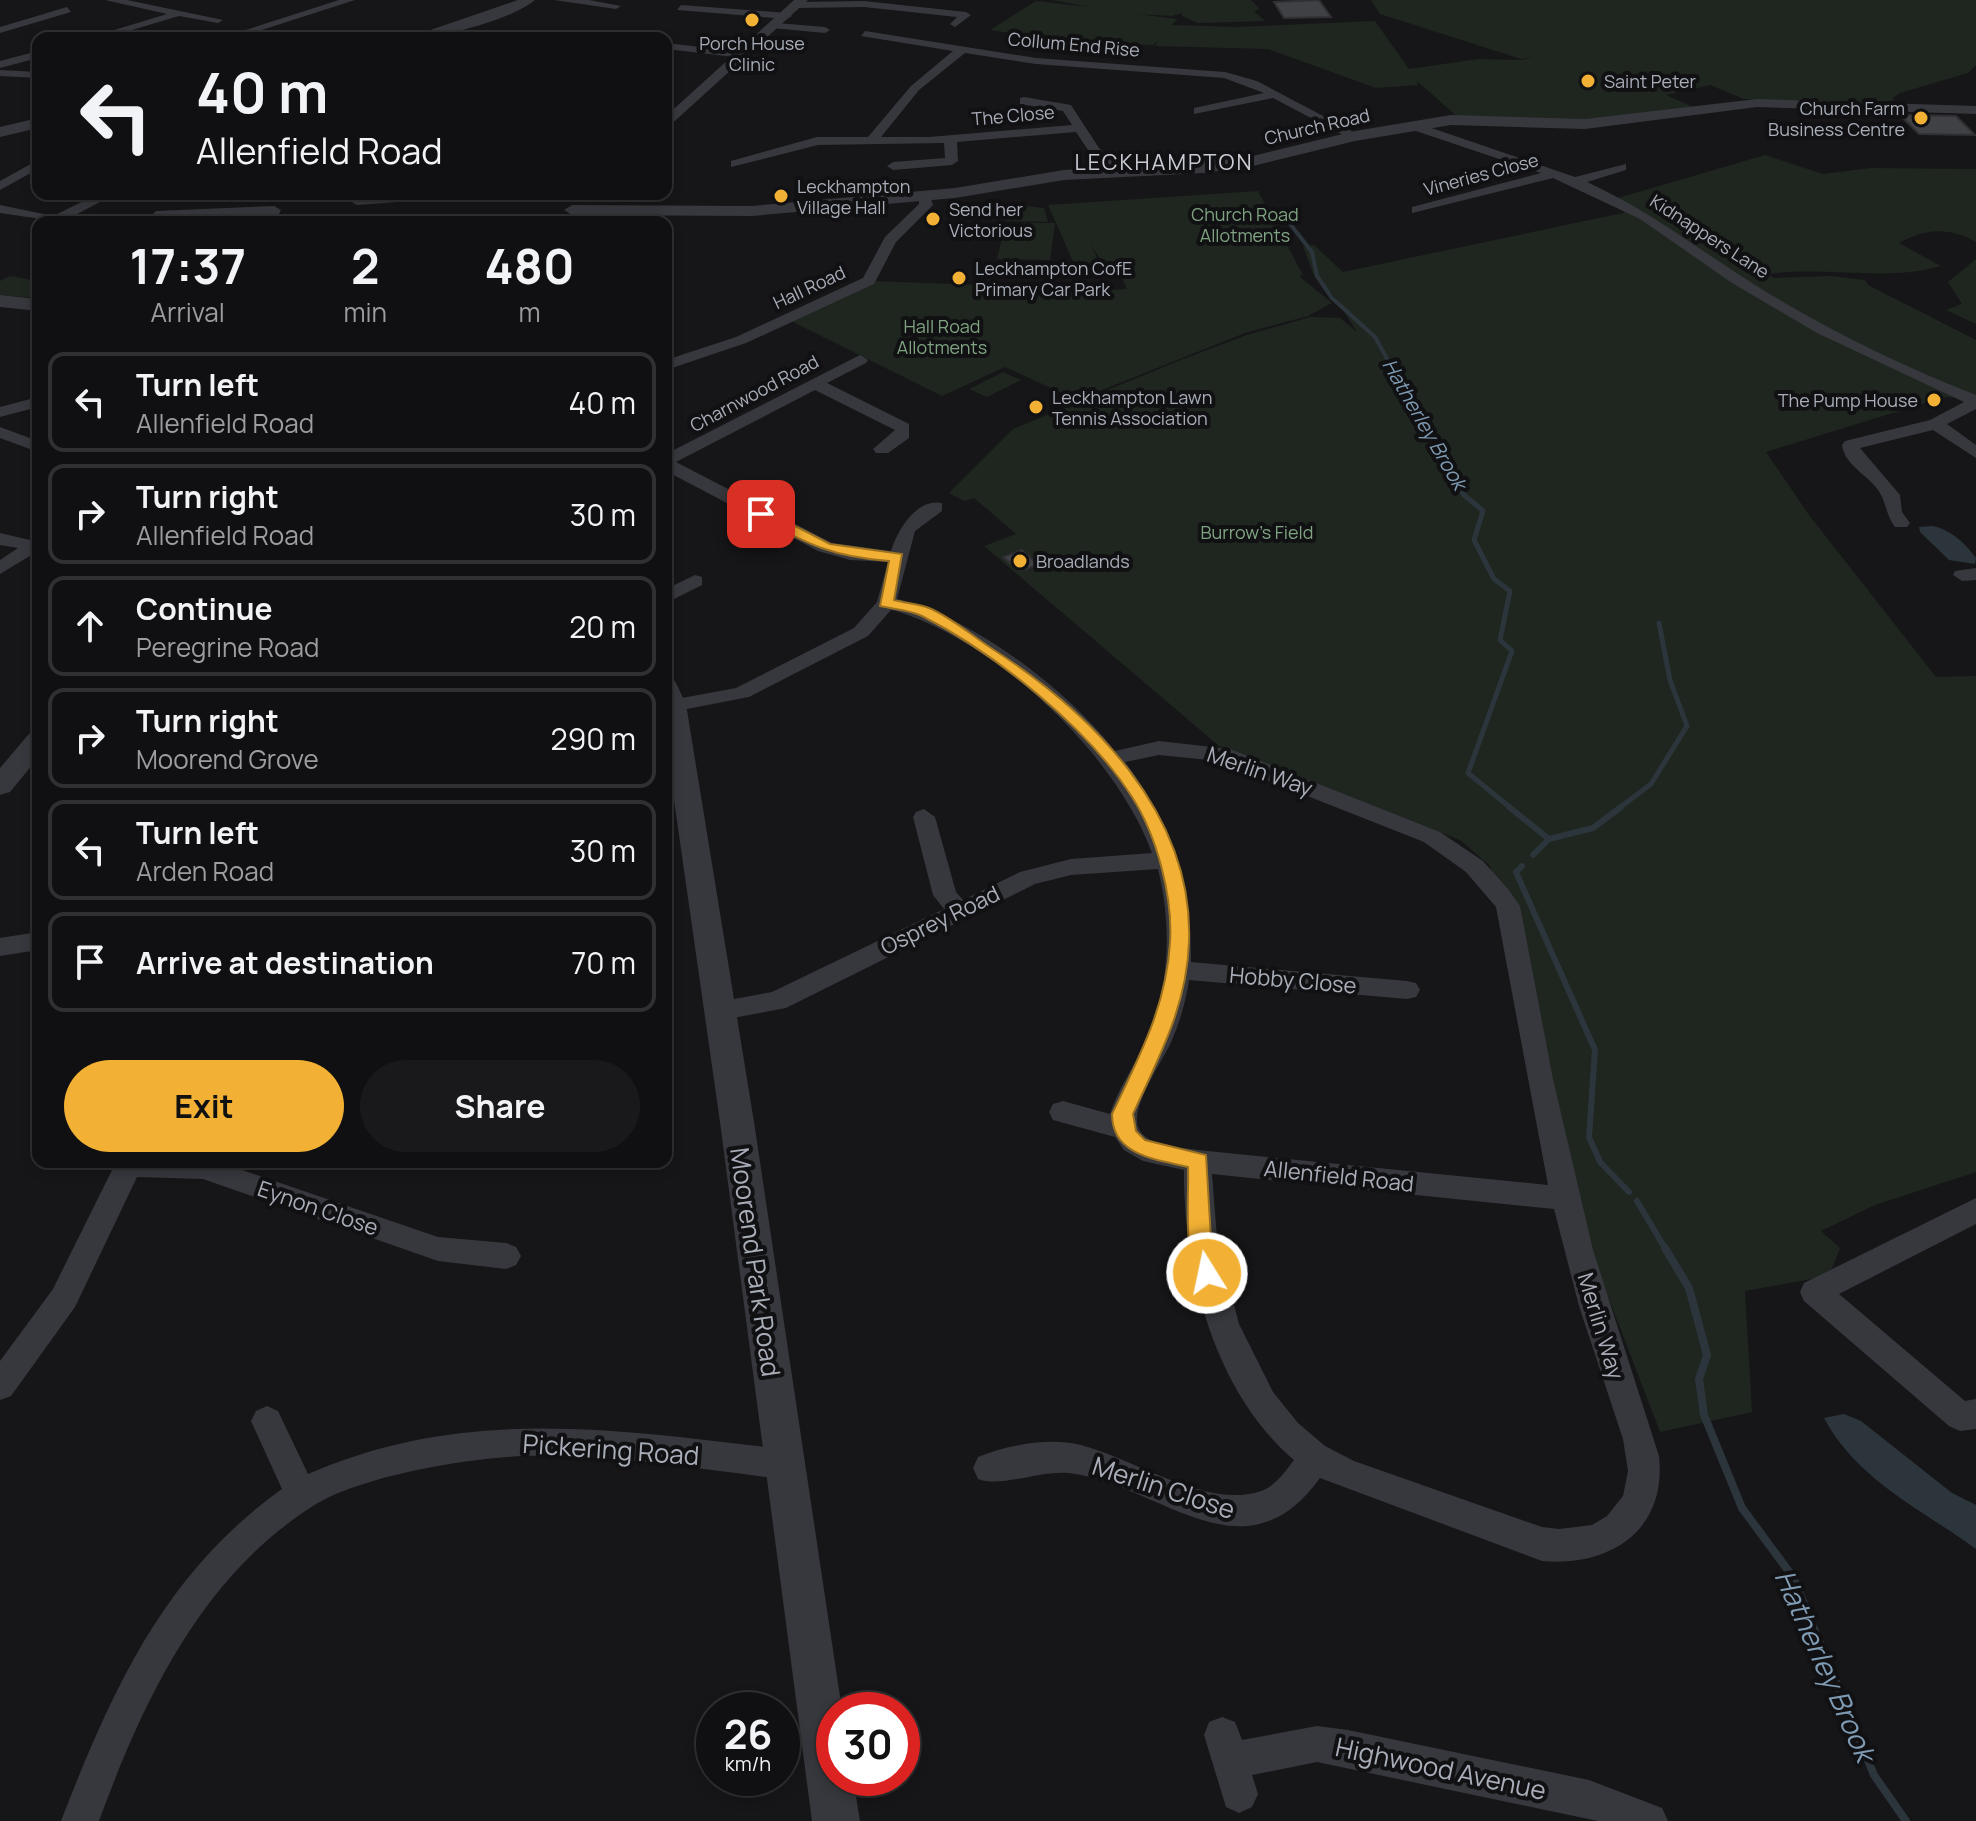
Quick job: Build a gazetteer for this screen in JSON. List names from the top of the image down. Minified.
{"streets":{"street":["Collum End Rise","The Close","Church Road","Vineries Close","Kidnappers Lane","Hall Road","Charnwood Road","Merlin Way","Osprey Road","Hobby Close","Allenfield Road","Eynon Close","Moorend Park Road","Pickering Road","Merlin Close","Highwood Avenue"]},"crossings":[["Collum End Rise","Church Road"],["The Close","Church Road"],["Church Road","Kidnappers Lane"],["Church Road","Hall Road"],["Vineries Close","Kidnappers Lane"],["Merlin Way","Allenfield Road"],["Merlin Way","Merlin Close"],["Osprey Road","Moorend Park Road"],["Moorend Park Road","Pickering Road"]],"districts":["LECKHAMPTON"],"water":["Hatherley Brook"],"parks":["Church Road Allotments","Hall Road Allotments","Burrow's Field"],"places":["Porch House Clinic","Saint Peter","Church Farm Business Centre","Leckhampton Village Hall","Send her Victorious","Leckhampton CofE Primary Car Park","The Pump House","Leckhampton Lawn Tennis Association","Broadlands"],"page":{"turn":["40 m","Allenfield Road"],"eta":["17:37","Arrival","2","min","480","m"],"list":[{"name":"Turn left","note":"Allenfield Road","value":"40 m"},{"name":"Turn right","note":"Allenfield Road","value":"30 m"},{"name":"Continue","note":"Peregrine Road","value":"20 m"},{"name":"Turn right","note":"Moorend Grove","value":"290 m"},{"name":"Turn left","note":"Arden Road","value":"30 m"},{"name":"Arrive at destination","value":"70 m"}],"buttons":["Exit","Share"],"speed":"26 km/h","limit":"30"}}
